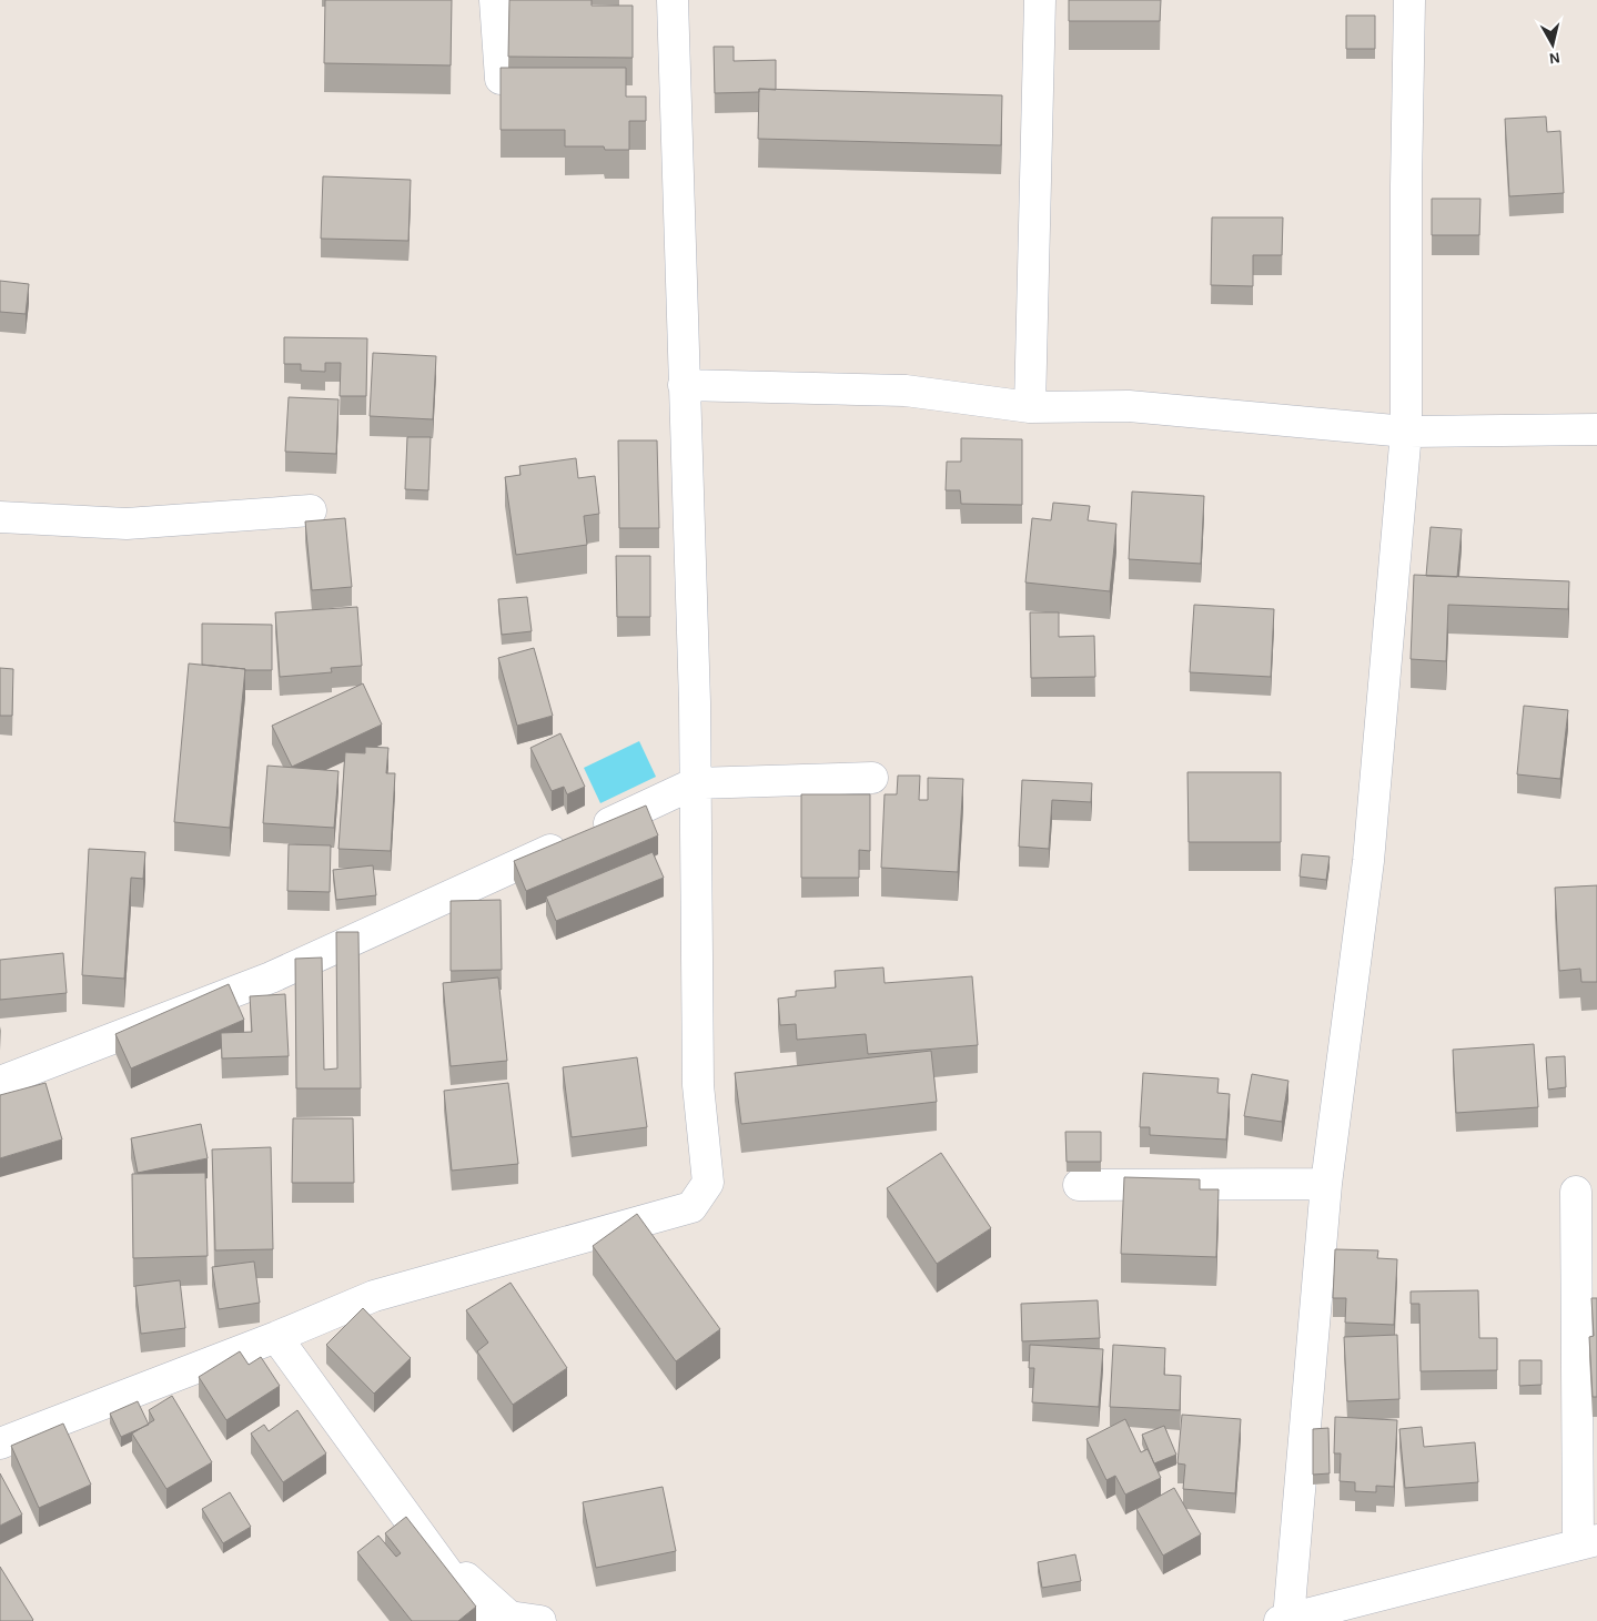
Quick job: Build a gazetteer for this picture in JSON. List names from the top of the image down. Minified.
{"north":"bottom"}
